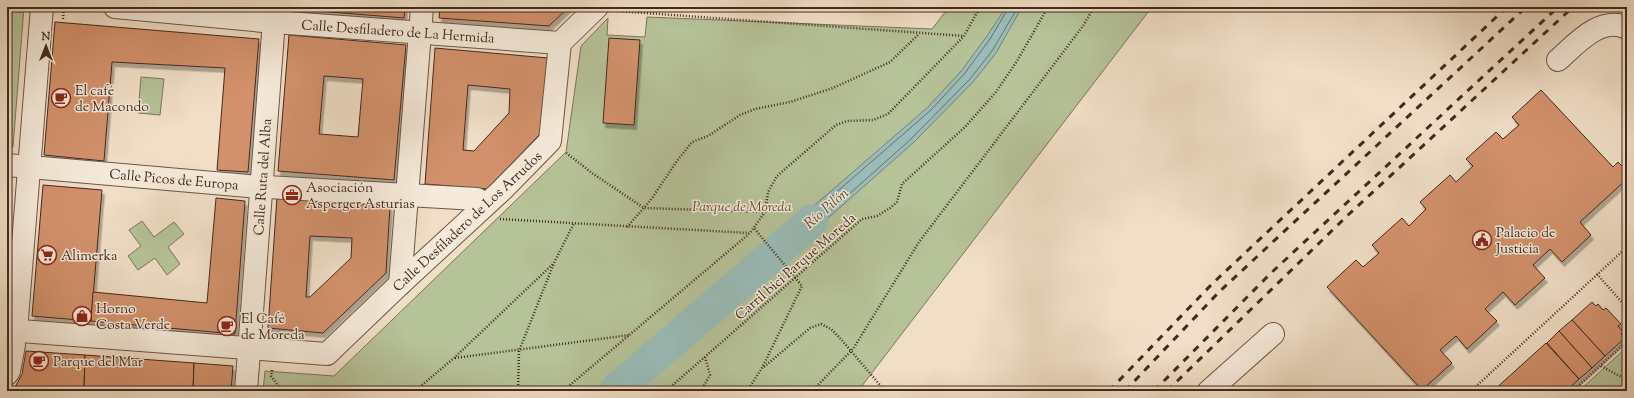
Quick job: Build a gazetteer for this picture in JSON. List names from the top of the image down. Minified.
{"streets":{"street":["Calle Desfiladero de La Hermida","Calle Ruta del Alba","Calle Picos de Europa","Calle Desfiladero de Los Arrudos"],"path":["Carril bici Parque Moreda"]},"crossings":[["Calle Desfiladero de La Hermida","Calle Ruta del Alba"],["Calle Desfiladero de La Hermida","Calle Desfiladero de Los Arrudos"],["Calle Ruta del Alba","Calle Picos de Europa"],["Calle Ruta del Alba","Calle Desfiladero de Los Arrudos"],["Calle Picos de Europa","Calle Desfiladero de Los Arrudos"]],"water":["Río Pilón"],"parks":["Parque de Moreda"],"places":{"cafe":["El café de Macondo","El Café de Moreda","Parque del Mar"],"office":["Asociación Asperger Asturias"],"public building":["Palacio de Justicia"],"supermarket":["Alimerka"],"shop":["Horno Costa Verde"]},"north":"top"}
